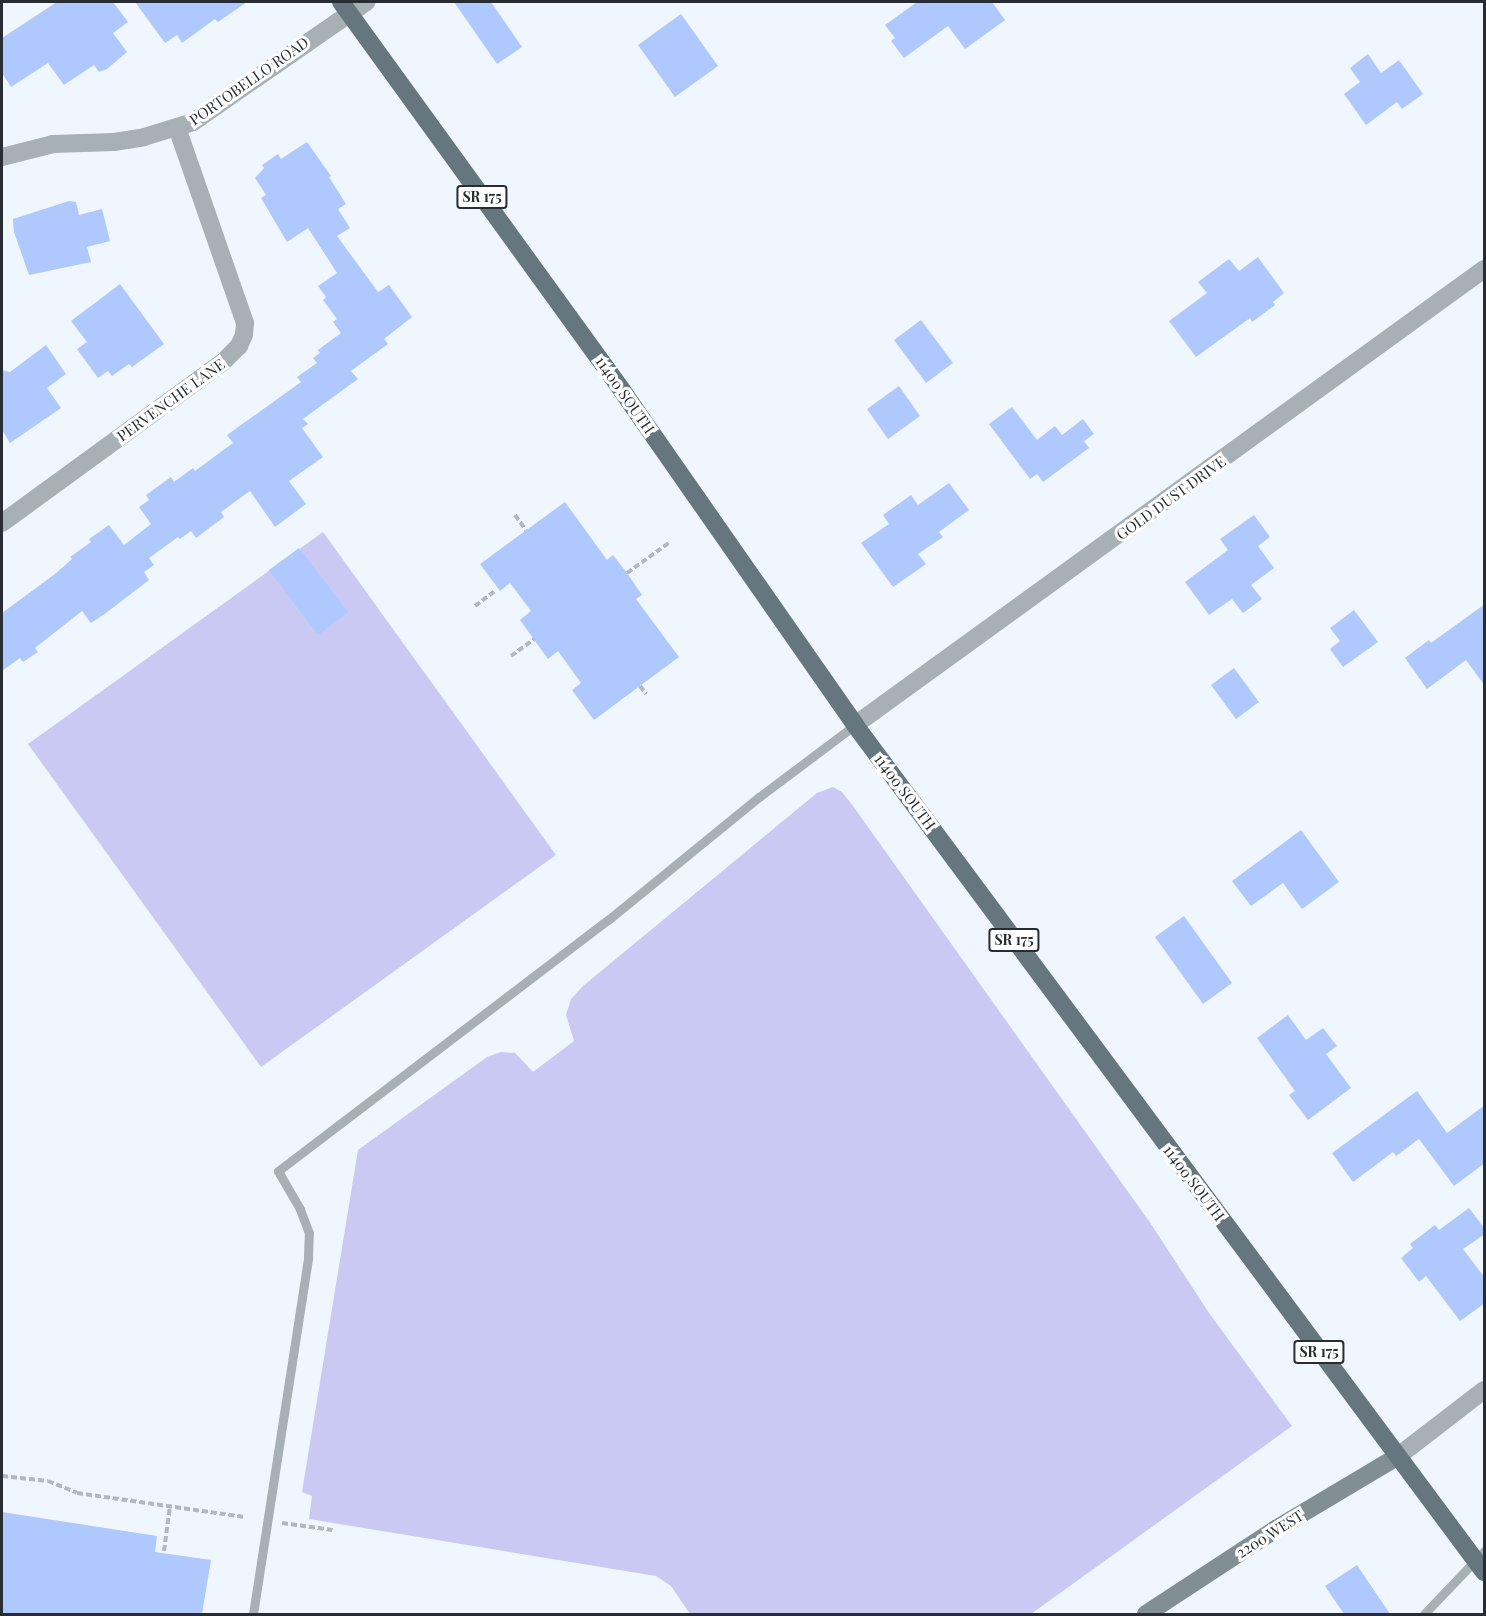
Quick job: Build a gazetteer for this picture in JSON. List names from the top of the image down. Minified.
{"streets":{"main road":["SR 175","11400 SOUTH"],"street":["PORTOBELLO ROAD","PERVENCHE LANE","GOLD DUST DRIVE","2200 WEST"]},"crossings":[["PORTOBELLO ROAD","11400 SOUTH"],["PORTOBELLO ROAD","PERVENCHE LANE"],["11400 SOUTH","GOLD DUST DRIVE"],["11400 SOUTH","2200 WEST"]]}
